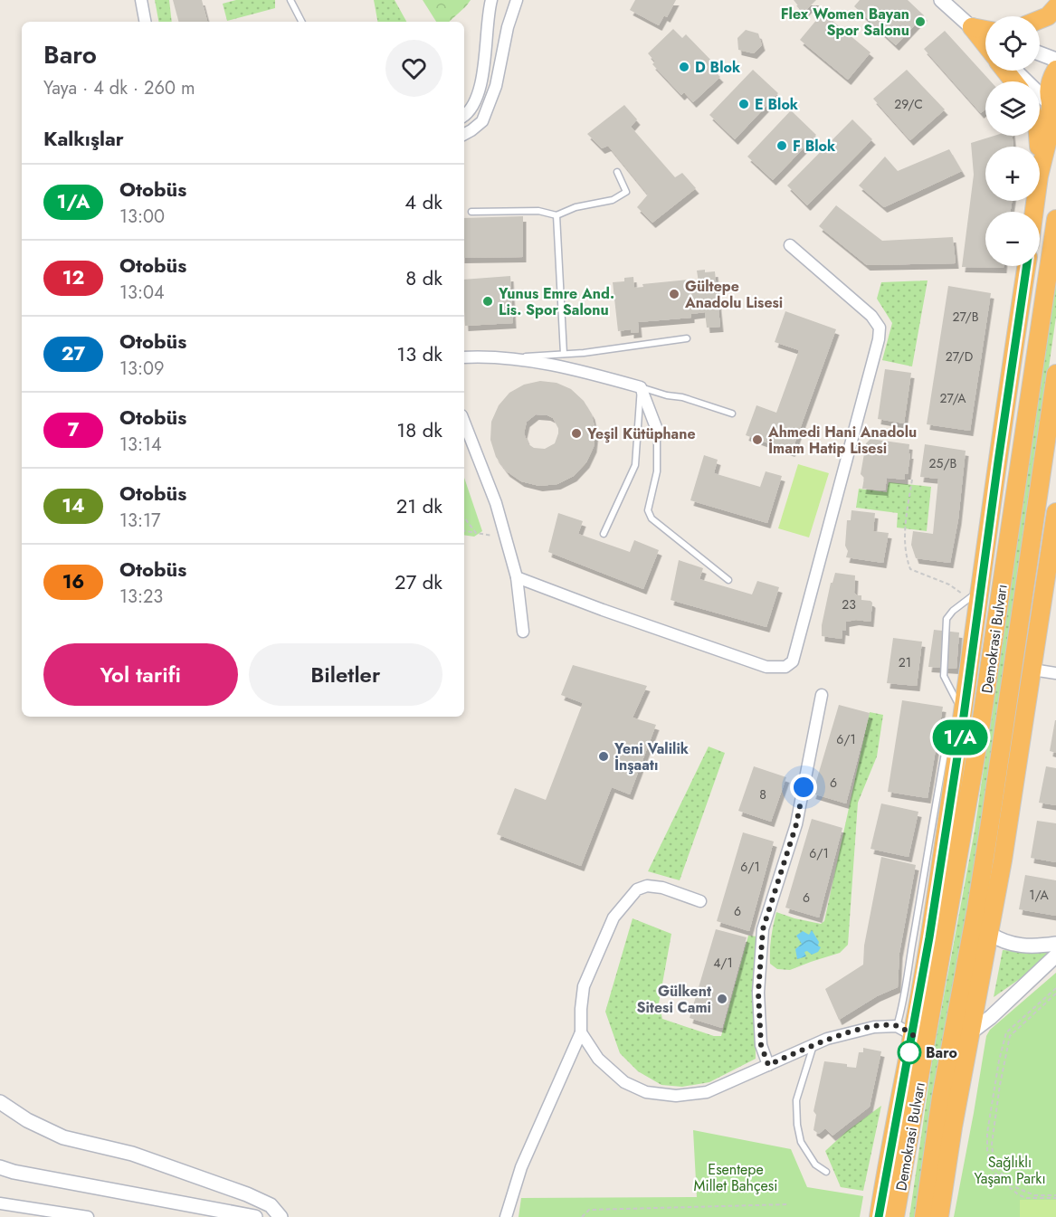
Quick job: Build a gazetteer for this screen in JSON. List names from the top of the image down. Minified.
{"streets":{"highway":["Demokrasi Bulvarı"]},"parks":["Sağlıklı Yaşam Parkı","Esentepe Millet Bahçesi"],"places":["Flex Women Bayan Spor Salonu","D Blok","E Blok","F Blok","Gültepe Anadolu Lisesi","Yunus Emre And. Lis. Spor Salonu","Yeşil Kütüphane","Ahmedi Hani Anadolu İmam Hatip Lisesi","Yeni Valilik İnşaatı","Gülkent Sitesi Cami","Baro"],"lines":["bus line 1/A"],"house_numbers":["29/C","27/B","27/D","27/A","25/B","23","21","6/1","6","8","6/1","6/1","1/A","6","6","4/1"],"page":{"on_map":"1/A","map_buttons":["+","−"],"heading":[["Baro","Yaya · 4 dk · 260 m"],"Kalkışlar"],"list":[{"mark":"1/A","name":"Otobüs","note":"13:00","value":"4 dk"},{"mark":"12","name":"Otobüs","note":"13:04","value":"8 dk"},{"mark":"27","name":"Otobüs","note":"13:09","value":"13 dk"},{"mark":"7","name":"Otobüs","note":"13:14","value":"18 dk"},{"mark":"14","name":"Otobüs","note":"13:17","value":"21 dk"},{"mark":"16","name":"Otobüs","note":"13:23","value":"27 dk"}],"buttons":["Yol tarifi","Biletler"]}}
